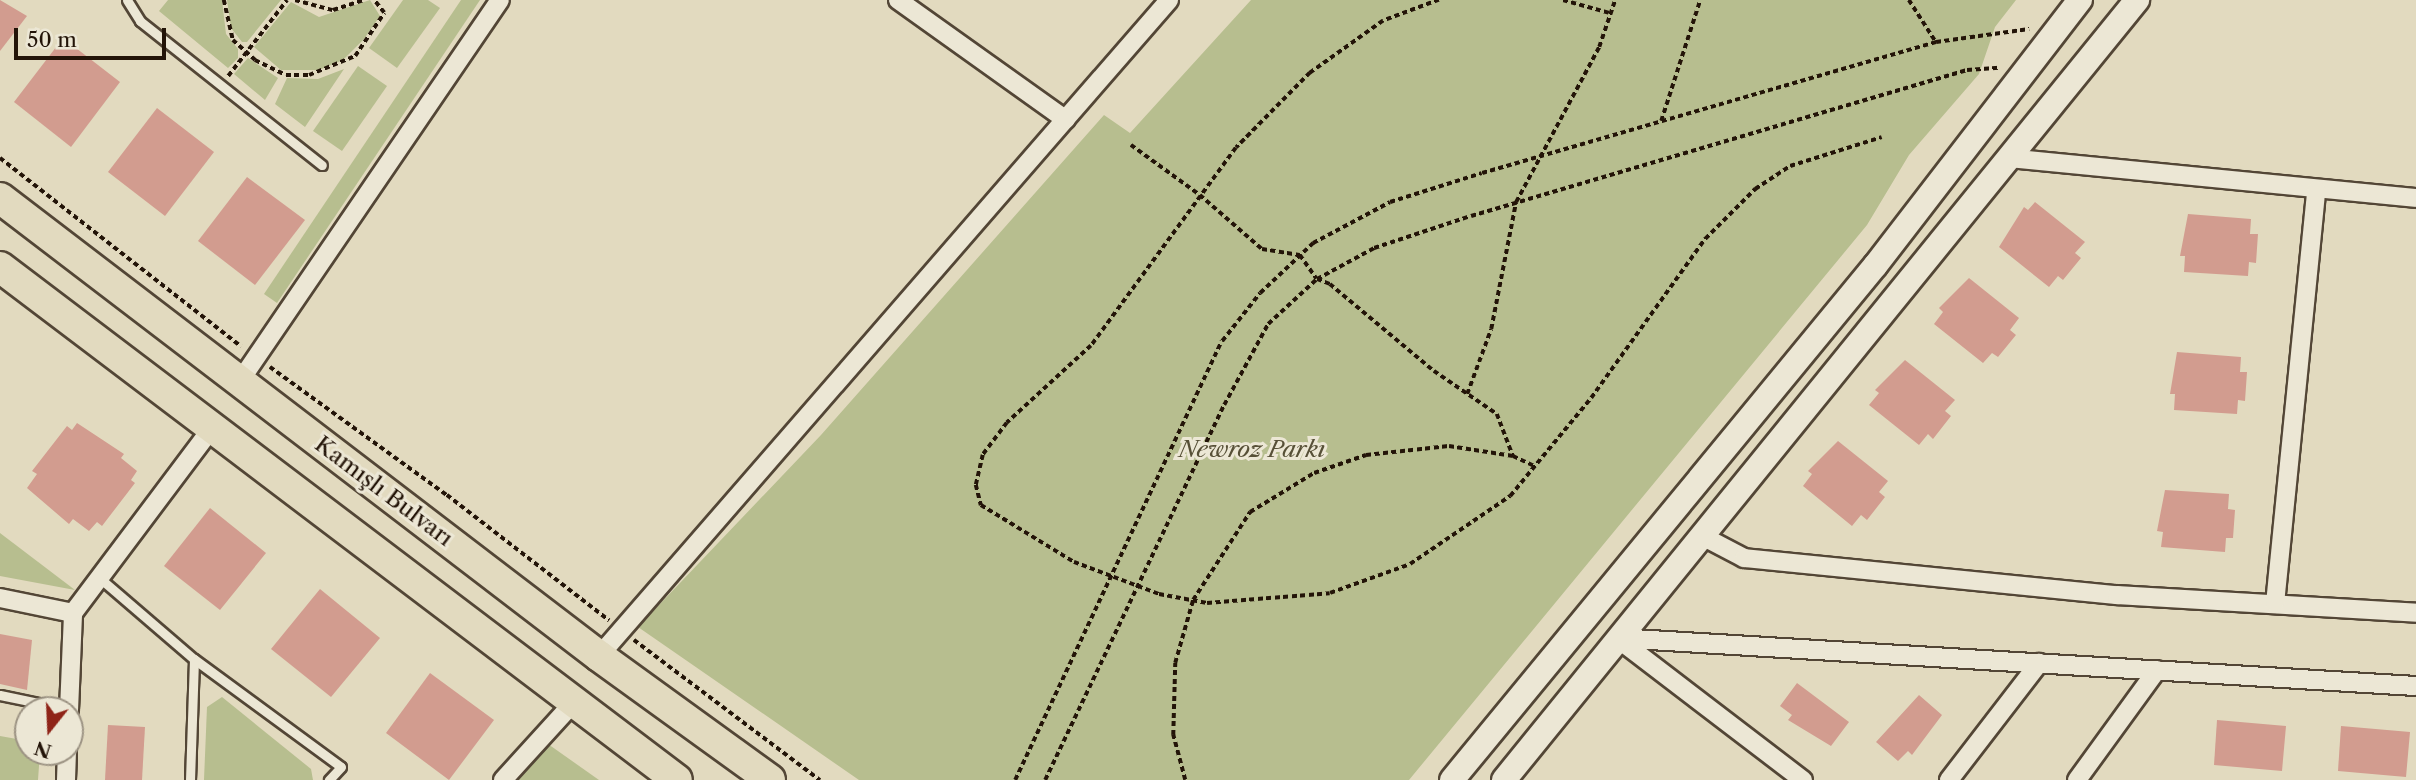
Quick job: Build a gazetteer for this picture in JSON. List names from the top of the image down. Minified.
{"streets":{"highway":["Kamışlı Bulvarı"]},"parks":["Newroz Parkı"],"scale_bar":"50 m","north":"bottom"}
